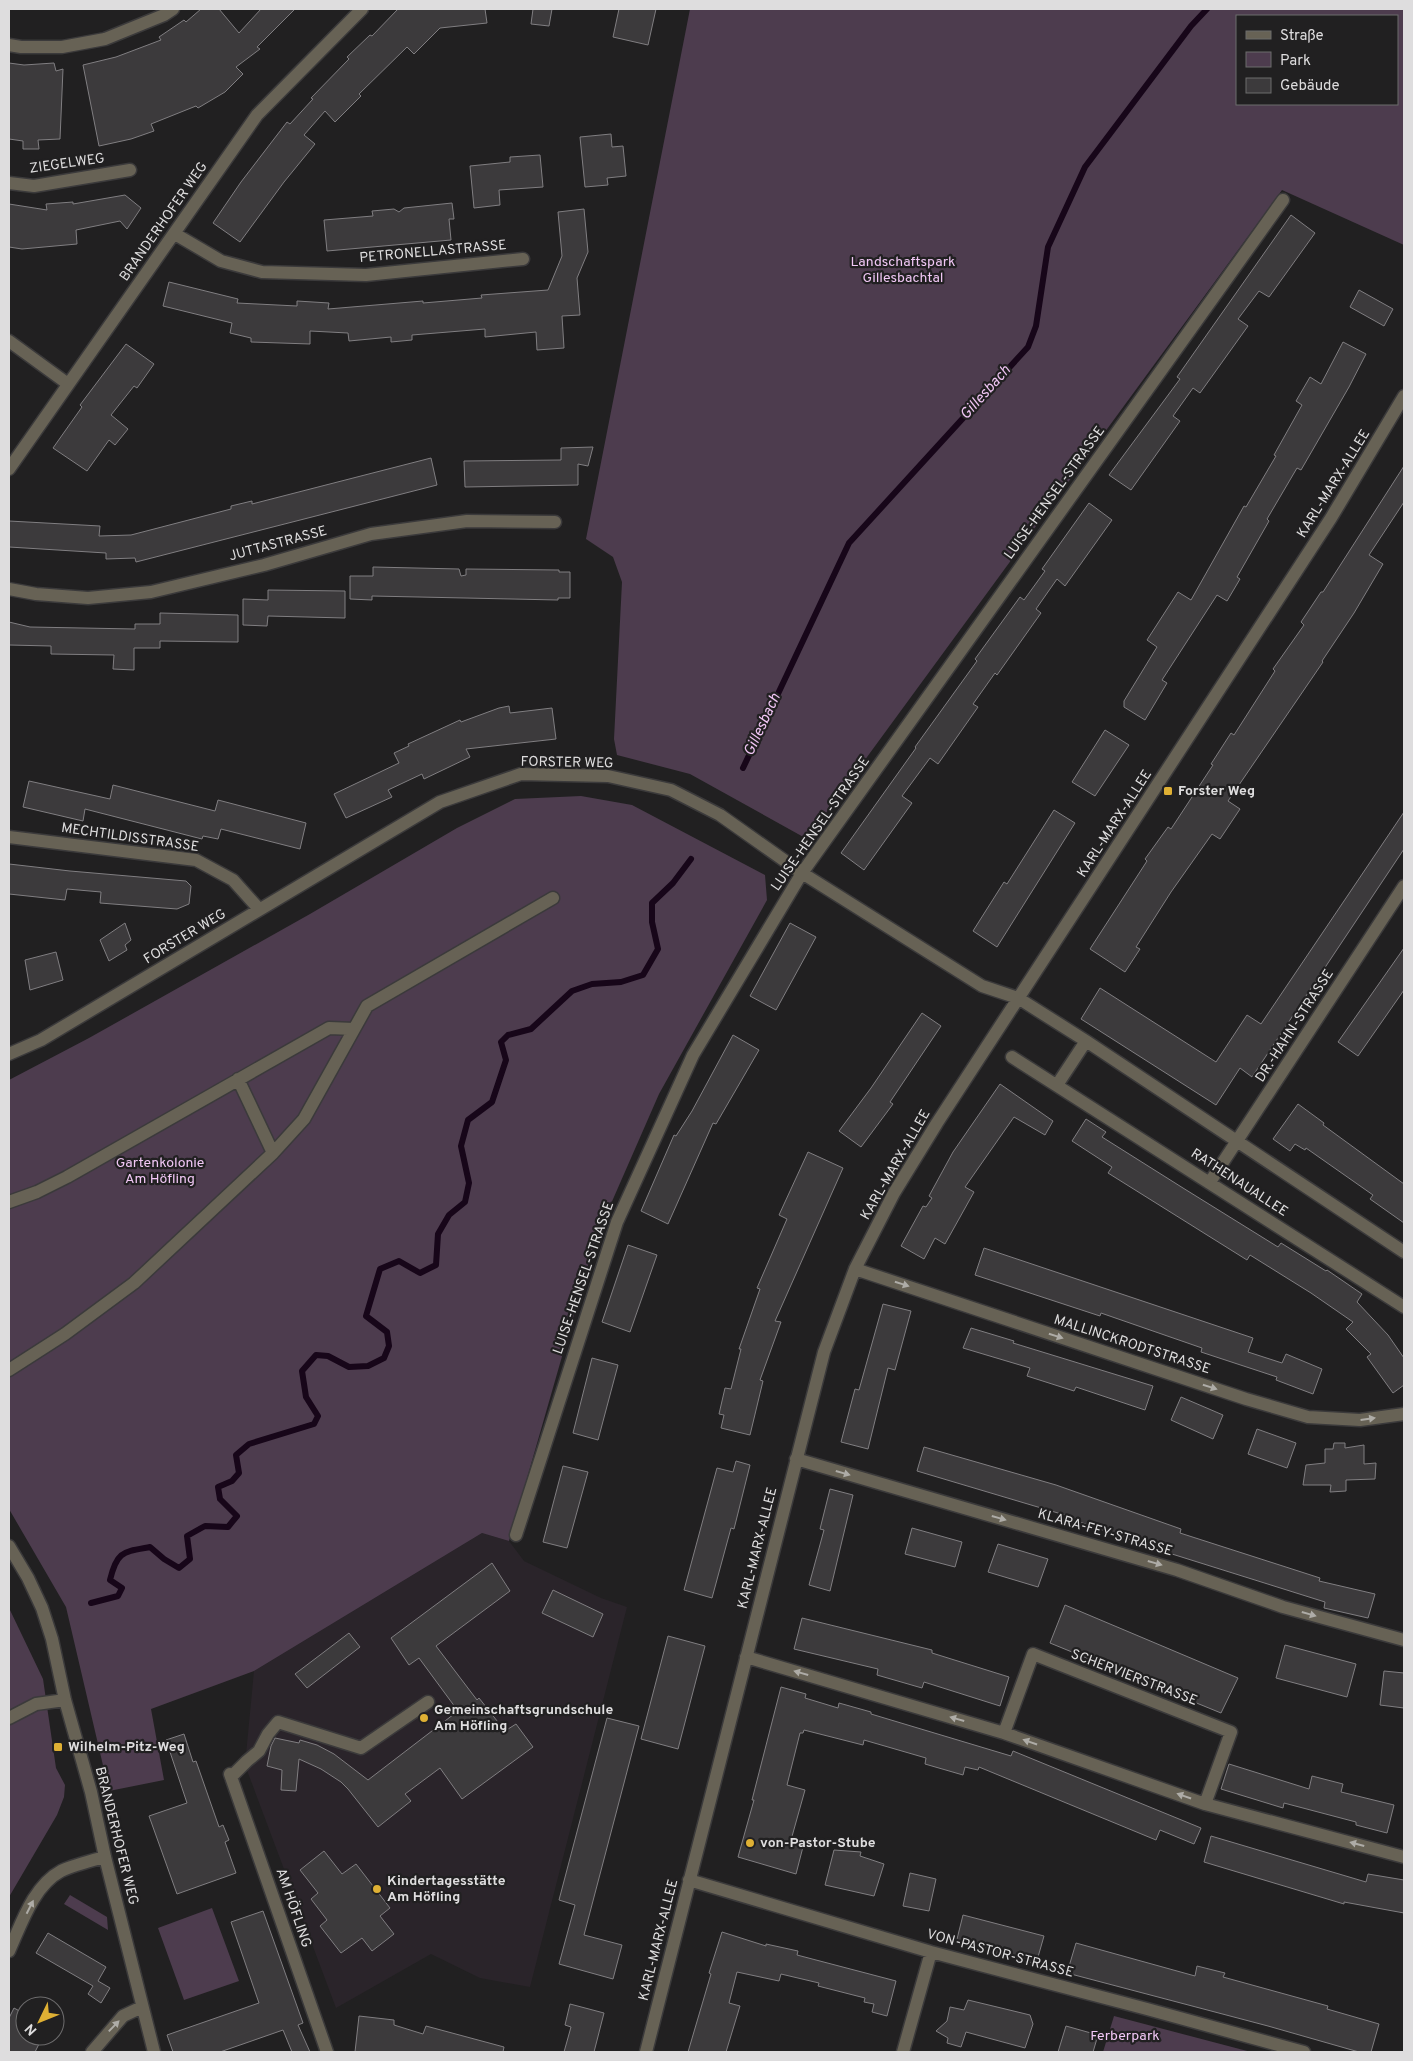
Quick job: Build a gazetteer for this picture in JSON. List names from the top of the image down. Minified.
{"streets":{"street":["ZIEGELWEG","BRANDERHOFER WEG","PETRONELLASTRASSE","KARL-MARX-ALLEE","LUISE-HENSEL-STRASSE","JUTTASTRASSE","FORSTER WEG","MECHTILDISSTRASSE","DR.-HAHN-STRASSE","RATHENAUALLEE","MALLINCKRODTSTRASSE","KLARA-FEY-STRASSE","SCHERVIERSTRASSE","AM HÖFLING","VON-PASTOR-STRASSE"]},"crossings":[["BRANDERHOFER WEG","PETRONELLASTRASSE"],["KARL-MARX-ALLEE","FORSTER WEG"],["KARL-MARX-ALLEE","MALLINCKRODTSTRASSE"],["KARL-MARX-ALLEE","KLARA-FEY-STRASSE"],["KARL-MARX-ALLEE","VON-PASTOR-STRASSE"],["LUISE-HENSEL-STRASSE","FORSTER WEG"],["FORSTER WEG","MECHTILDISSTRASSE"],["DR.-HAHN-STRASSE","RATHENAUALLEE"]],"one_way":["MALLINCKRODTSTRASSE","KLARA-FEY-STRASSE"],"water":["Gillesbach"],"parks":["Landschaftspark Gillesbachtal","Gartenkolonie Am Höfling","Ferberpark"],"places":{"transit":["Forster Weg","Wilhelm-Pitz-Weg"],"other":["Gemeinschaftsgrundschule Am Höfling","von-Pastor-Stube","Kindertagesstätte Am Höfling"]},"legend":["Straße","Park","Gebäude"],"north":"bottom left"}
